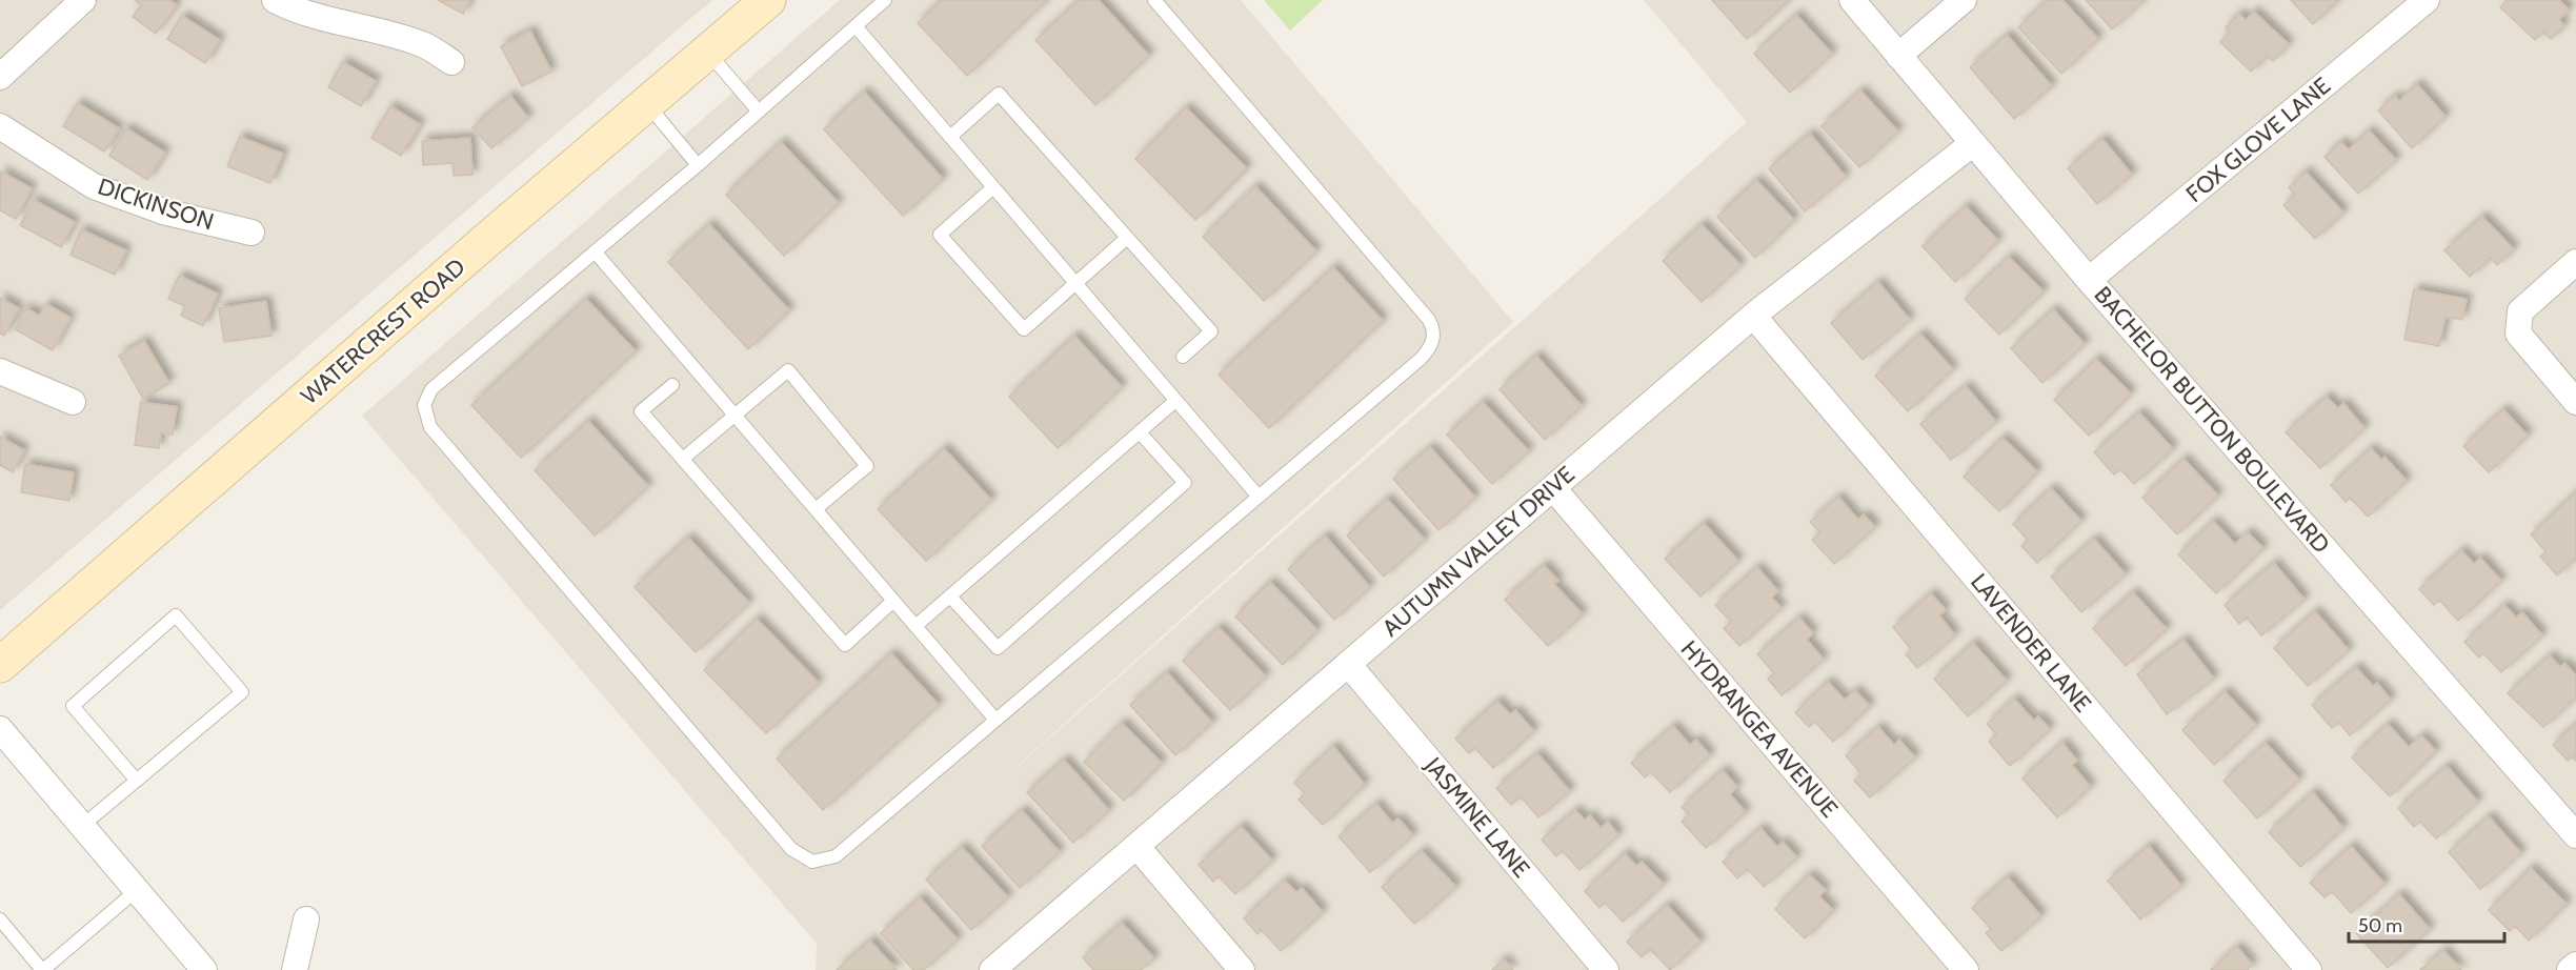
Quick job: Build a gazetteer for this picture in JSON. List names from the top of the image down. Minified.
{"streets":{"street":["FOX GLOVE LANE","DICKINSON","WATERCREST ROAD","BACHELOR BUTTON BOULEVARD","AUTUMN VALLEY DRIVE","LAVENDER LANE","HYDRANGEA AVENUE","JASMINE LANE"]},"crossings":[["FOX GLOVE LANE","BACHELOR BUTTON BOULEVARD"],["BACHELOR BUTTON BOULEVARD","AUTUMN VALLEY DRIVE"],["AUTUMN VALLEY DRIVE","LAVENDER LANE"],["AUTUMN VALLEY DRIVE","HYDRANGEA AVENUE"],["AUTUMN VALLEY DRIVE","JASMINE LANE"]],"scale_bar":"50 m"}
